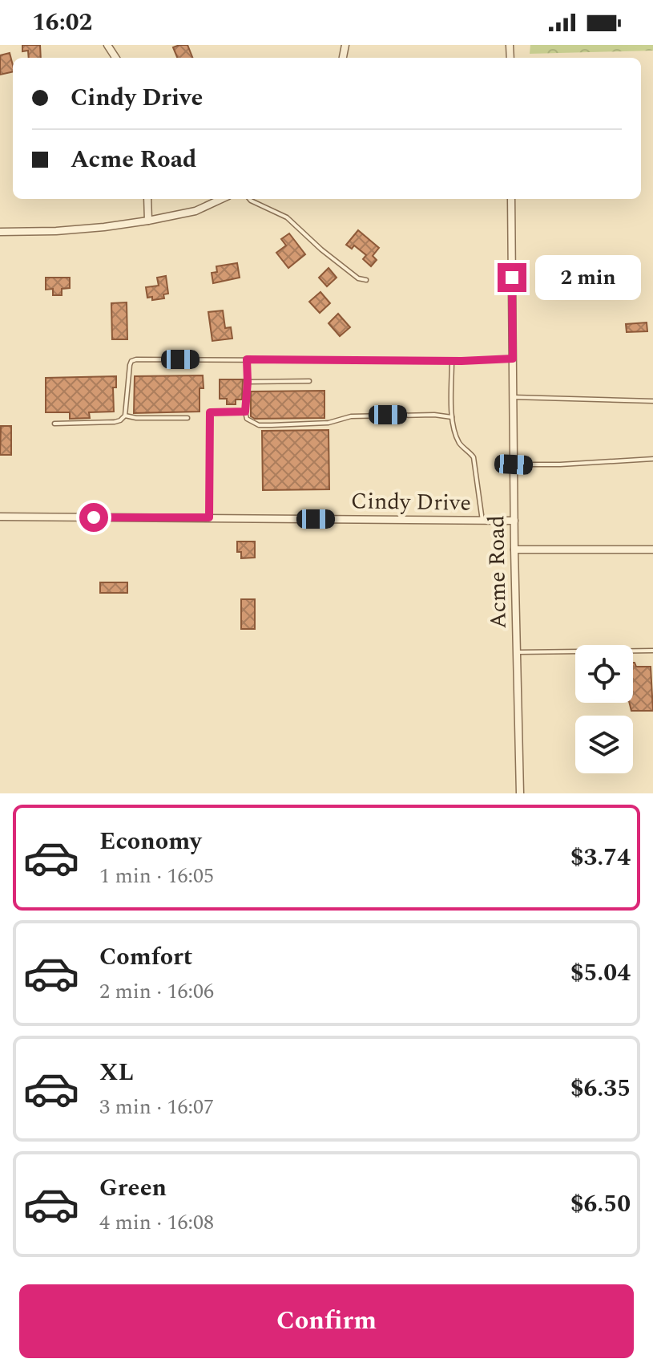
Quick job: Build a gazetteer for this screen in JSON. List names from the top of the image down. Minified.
{"streets":{"street":["Cindy Drive","Acme Road"]},"crossings":[["Cindy Drive","Acme Road"]],"page":{"status":"16:02","banner":["Cindy Drive","Acme Road"],"bubble":"2 min","list":[{"name":"Economy","note":"1 min · 16:05","value":"$3.74"},{"name":"Comfort","note":"2 min · 16:06","value":"$5.04"},{"name":"XL","note":"3 min · 16:07","value":"$6.35"},{"name":"Green","note":"4 min · 16:08","value":"$6.50"}],"buttons":"Confirm"}}
